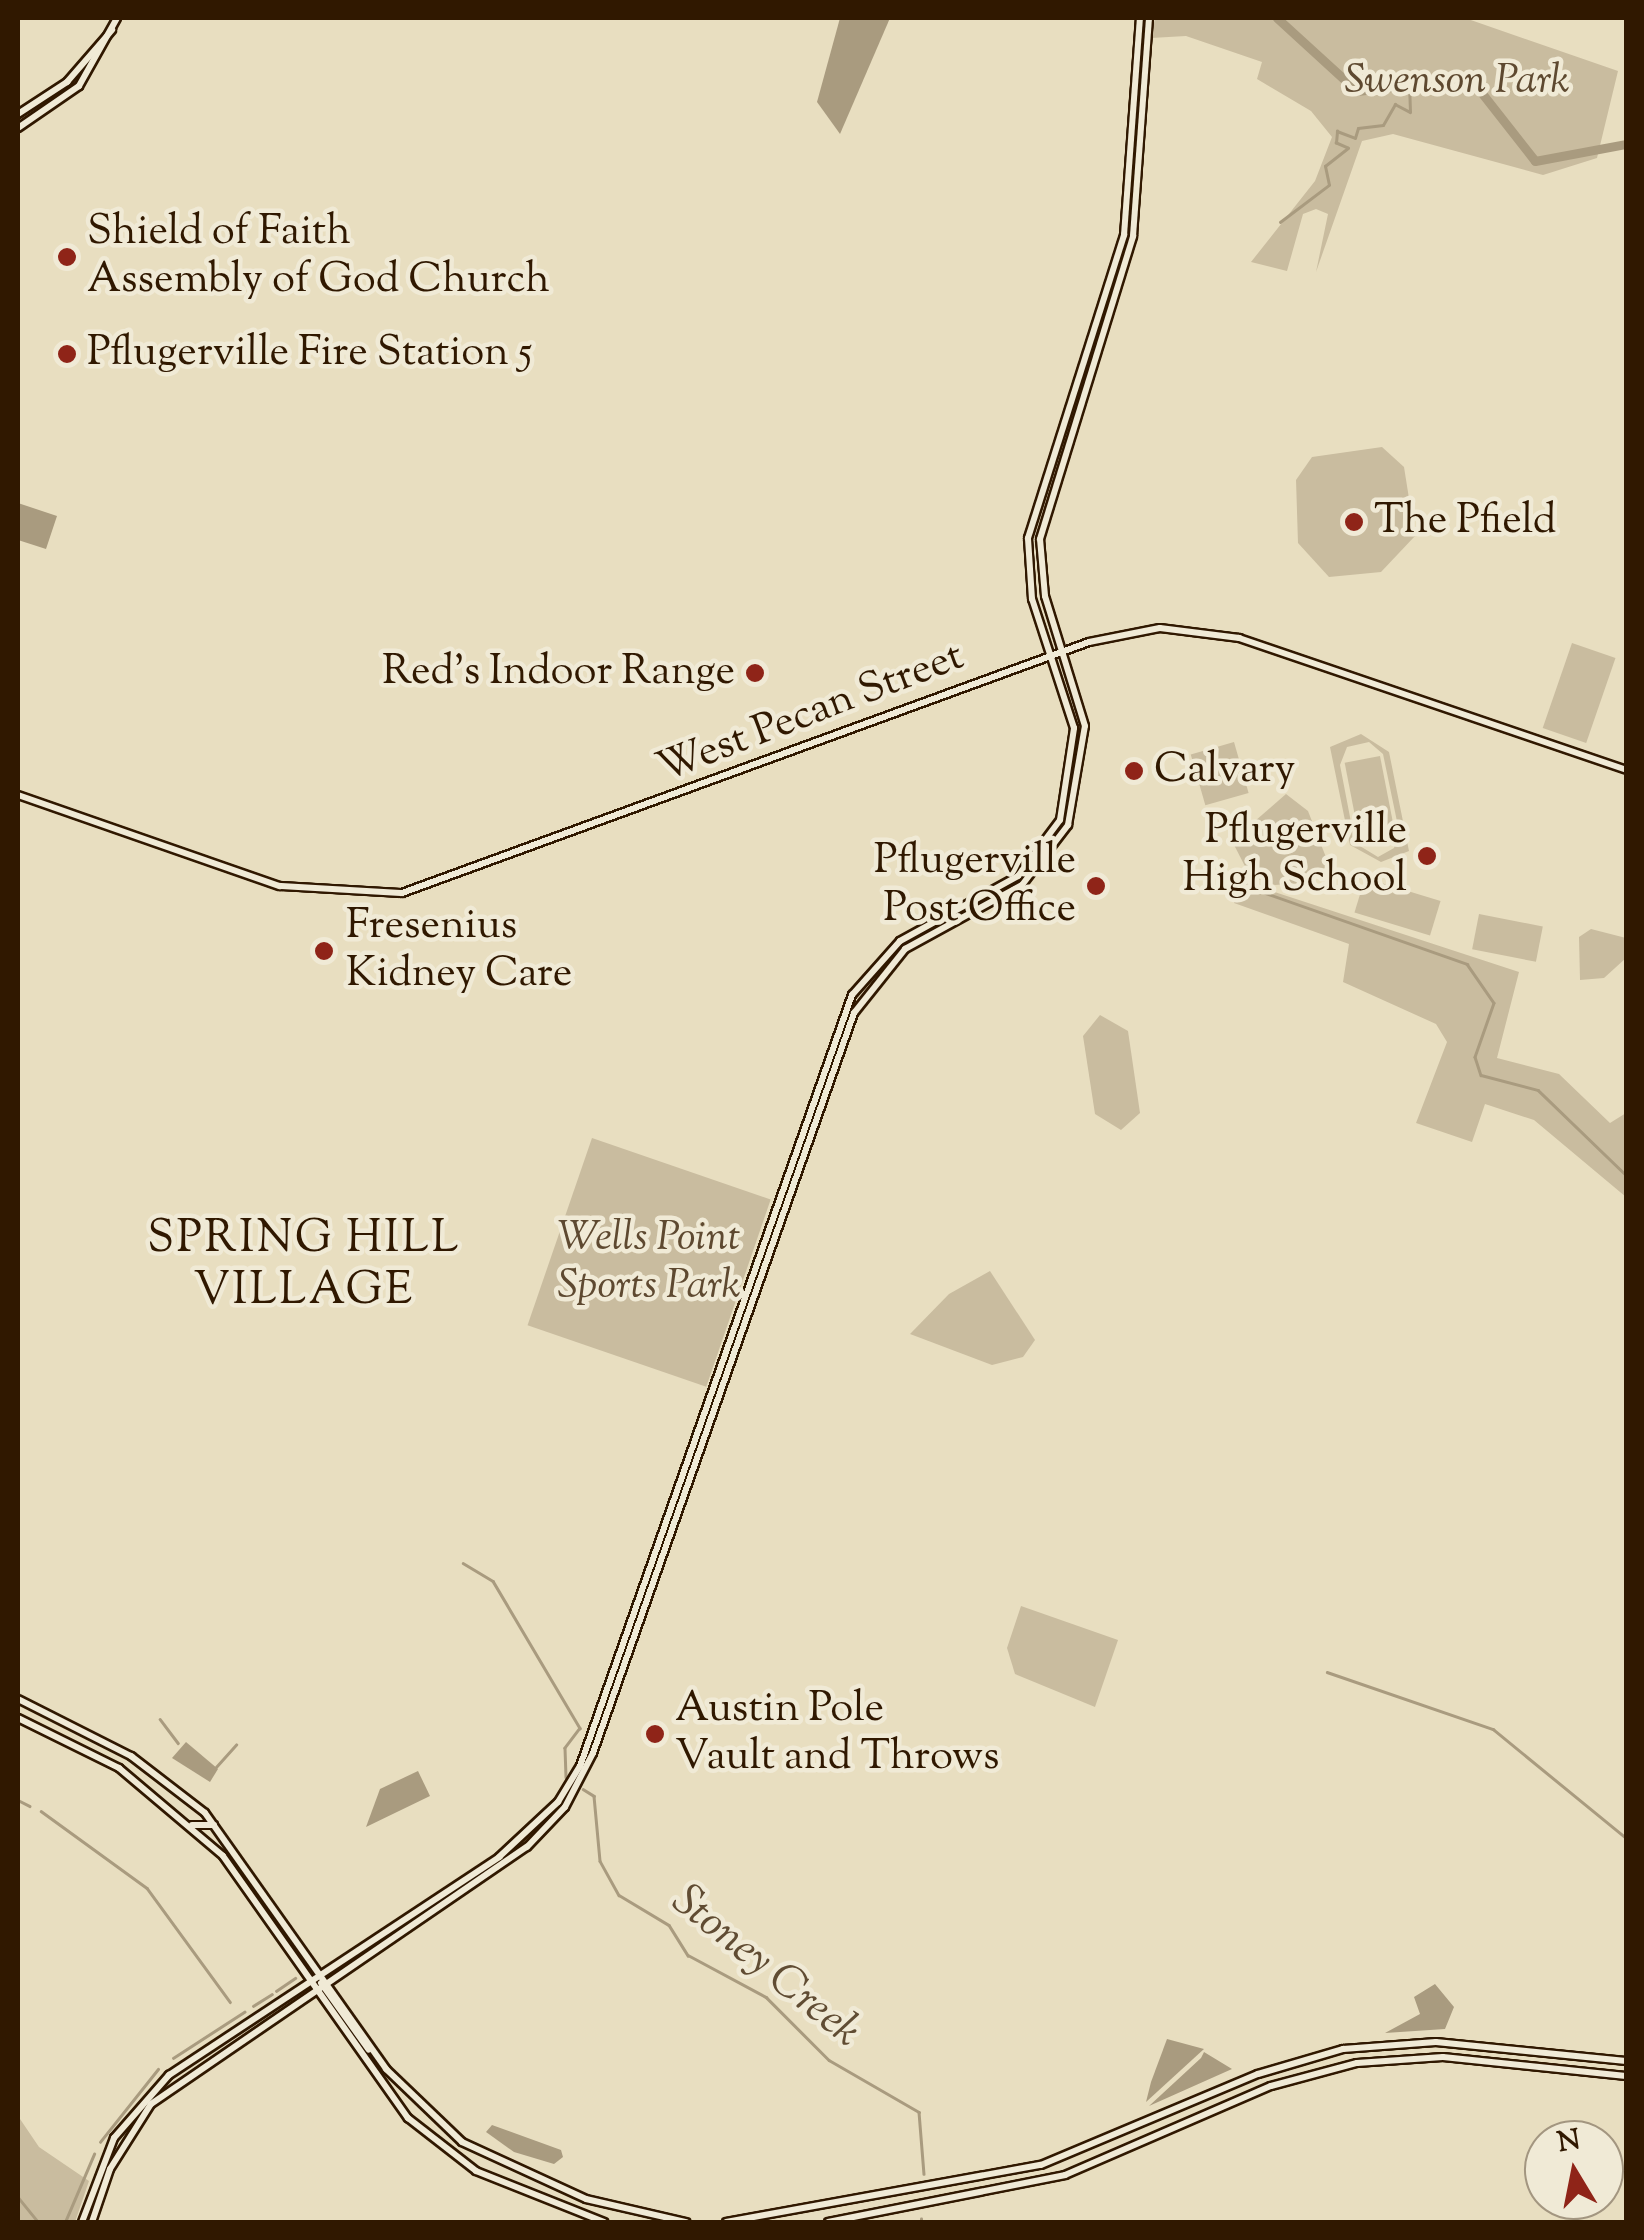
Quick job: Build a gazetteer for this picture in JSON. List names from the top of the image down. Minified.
{"streets":{"main road":["West Pecan Street"]},"districts":["SPRING HILL VILLAGE"],"water":["Stoney Creek"],"parks":["Swenson Park","Wells Point Sports Park"],"places":["Shield of Faith Assembly of God Church","Pflugerville Fire Station 5","The Pfield","Red's Indoor Range","Calvary","Pflugerville High School","Pflugerville Post Office","Fresenius Kidney Care","Austin Pole Vault and Throws"],"north":"top"}
